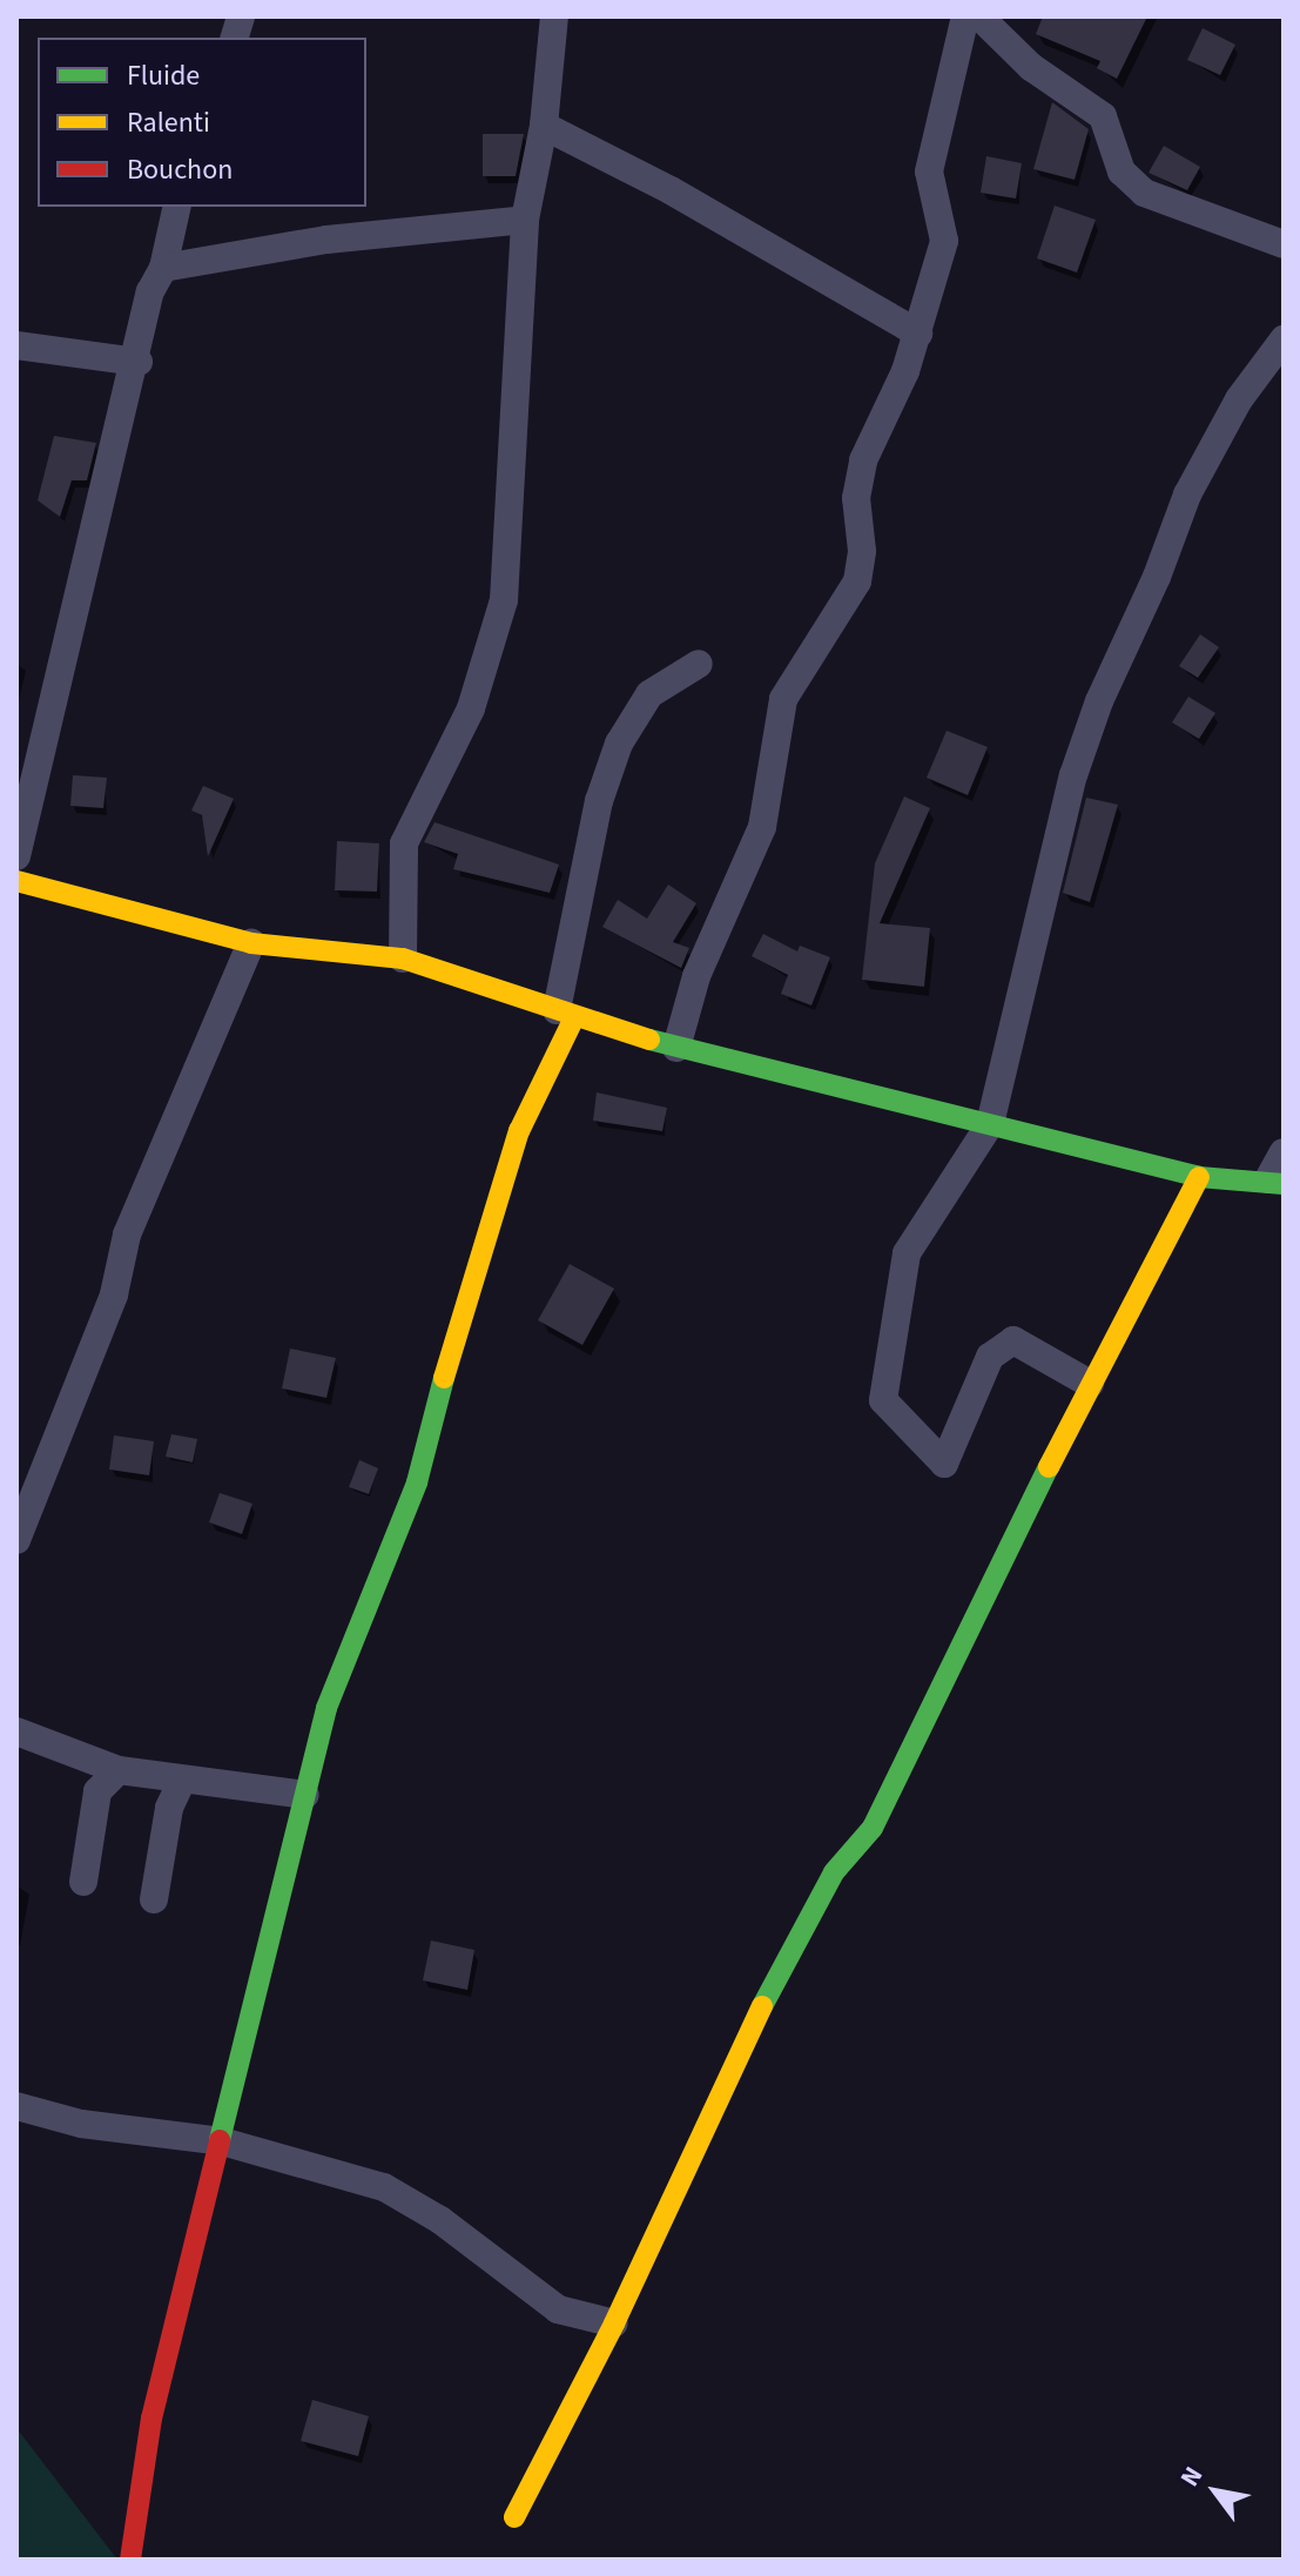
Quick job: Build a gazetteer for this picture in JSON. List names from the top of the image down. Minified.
{"legend":["Fluide","Ralenti","Bouchon"],"north":"top left"}
